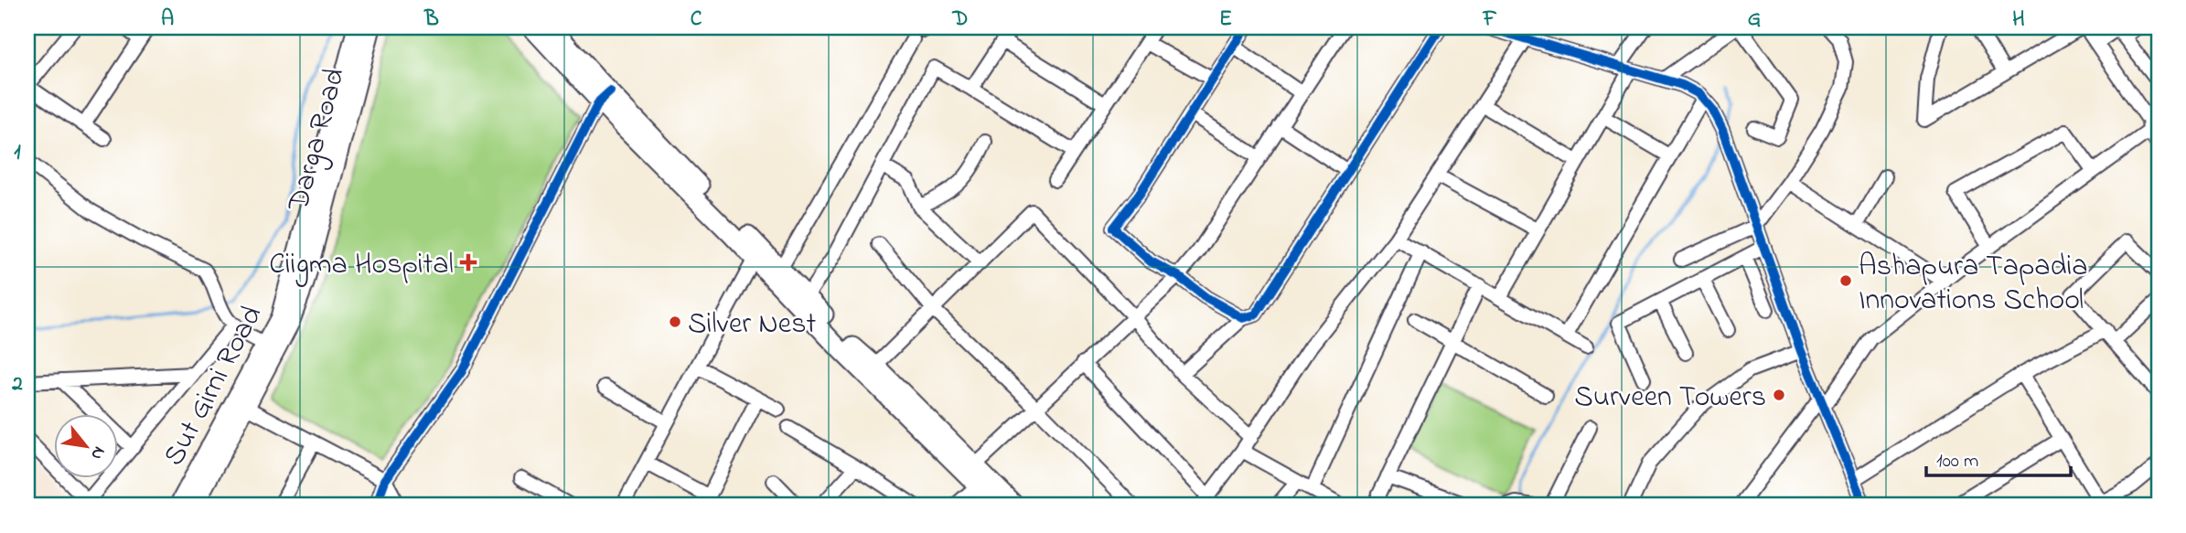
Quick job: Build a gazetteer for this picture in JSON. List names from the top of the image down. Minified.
{"streets":{"main road":["Darga Road","Sut Girni Road"]},"crossings":[["Darga Road","Sut Girni Road"]],"places":{"health":["Ciigma Hospital"],"other":["Ashapura Tapadia Innovations School","Silver Nest","Surveen Towers"]},"scale_bar":"100 m","north":"bottom right","grid":{"columns":["A","B","C","D","E","F","G","H"],"rows":["1","2"]}}
